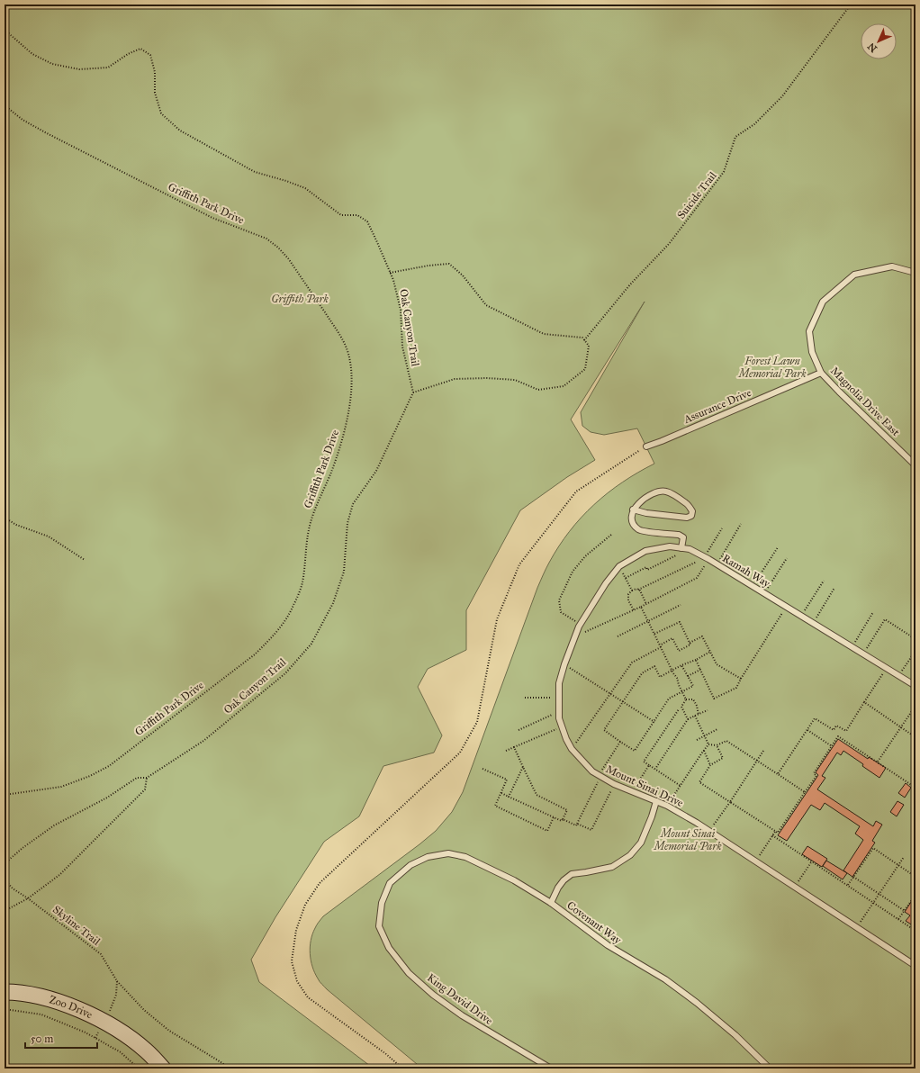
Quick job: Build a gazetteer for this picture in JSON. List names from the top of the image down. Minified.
{"streets":{"street":["Zoo Drive"],"lane":["Magnolia Drive East","Assurance Drive","Ramah Way","Mount Sinai Drive","Covenant Way","King David Drive"],"path":["Suicide Trail","Griffith Park Drive","Oak Canyon Trail","Skyline Trail"]},"crossings":[["Magnolia Drive East","Assurance Drive"],["Ramah Way","Mount Sinai Drive"],["Covenant Way","King David Drive"]],"parks":["Griffith Park","Forest Lawn Memorial Park","Mount Sinai Memorial Park"],"scale_bar":"50 m","north":"bottom left"}
